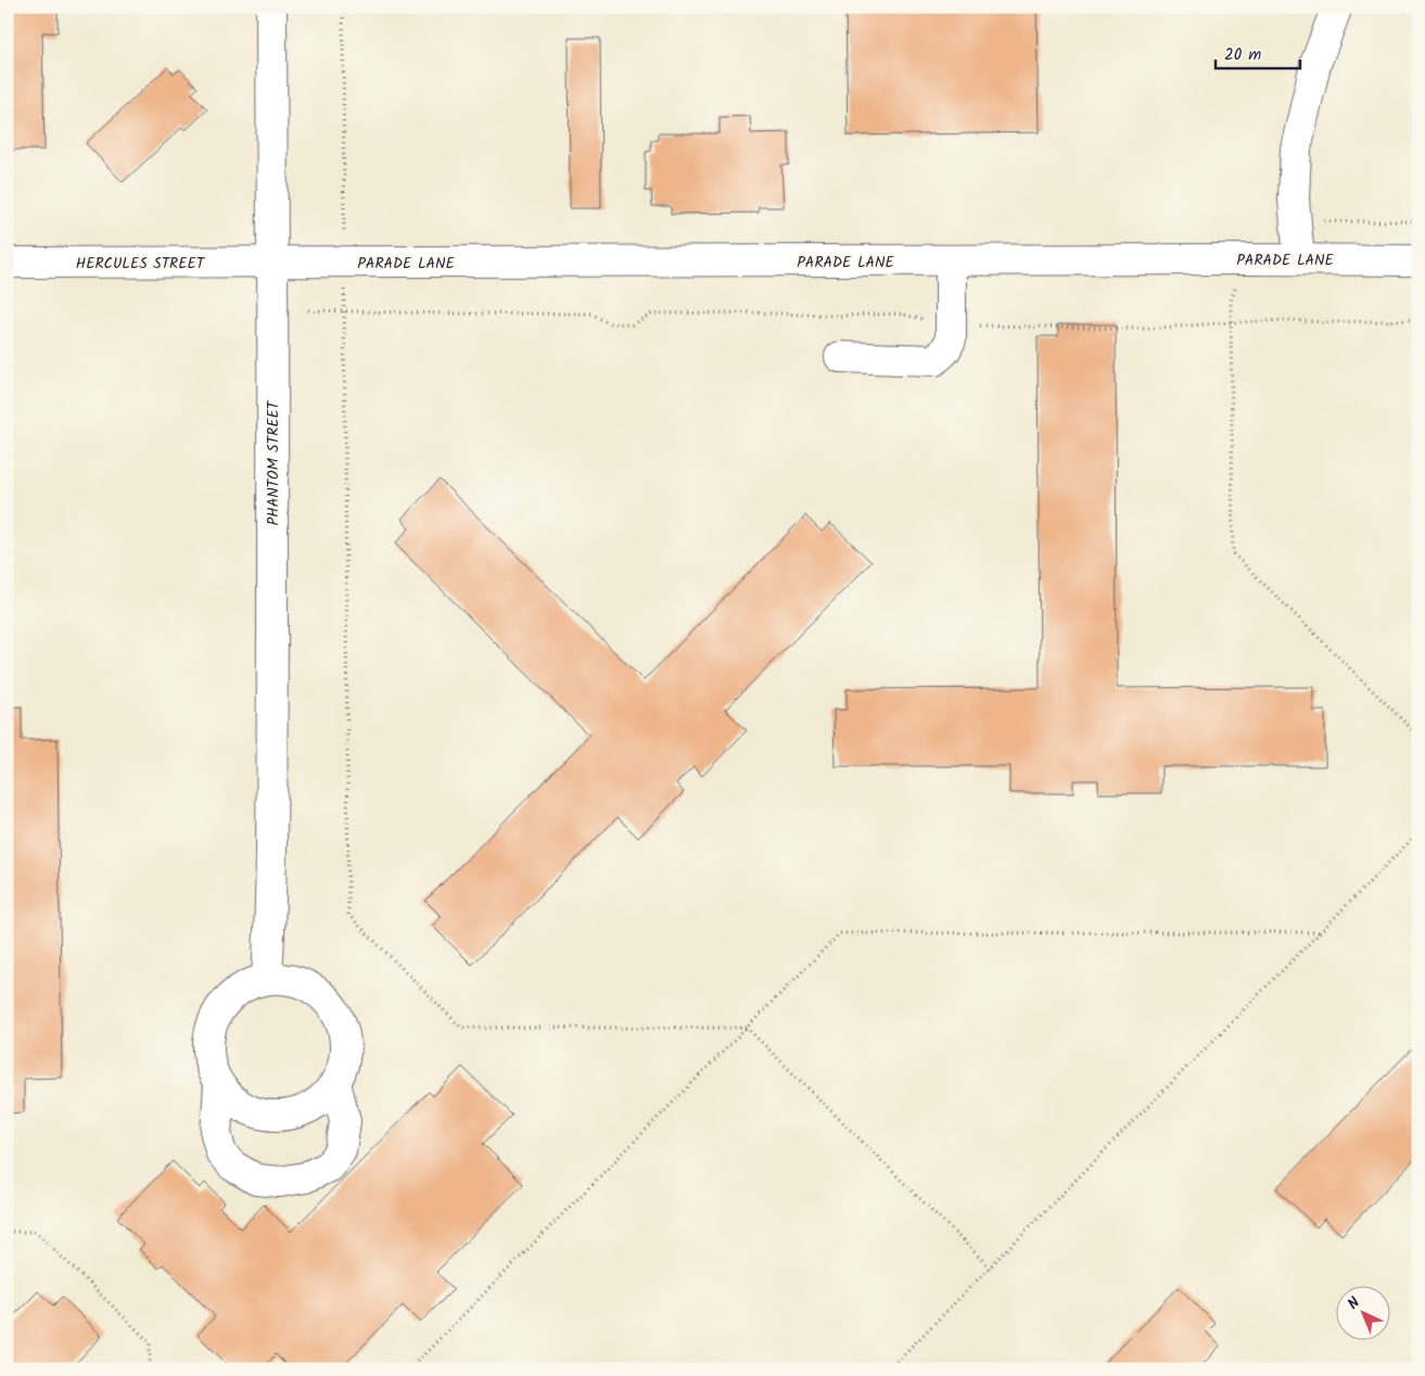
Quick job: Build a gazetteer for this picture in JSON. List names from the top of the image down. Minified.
{"streets":{"street":["PARADE LANE","HERCULES STREET","PHANTOM STREET"]},"crossings":[["PARADE LANE","HERCULES STREET"],["PARADE LANE","PHANTOM STREET"],["HERCULES STREET","PHANTOM STREET"]],"scale_bar":"20 m","north":"top left"}
